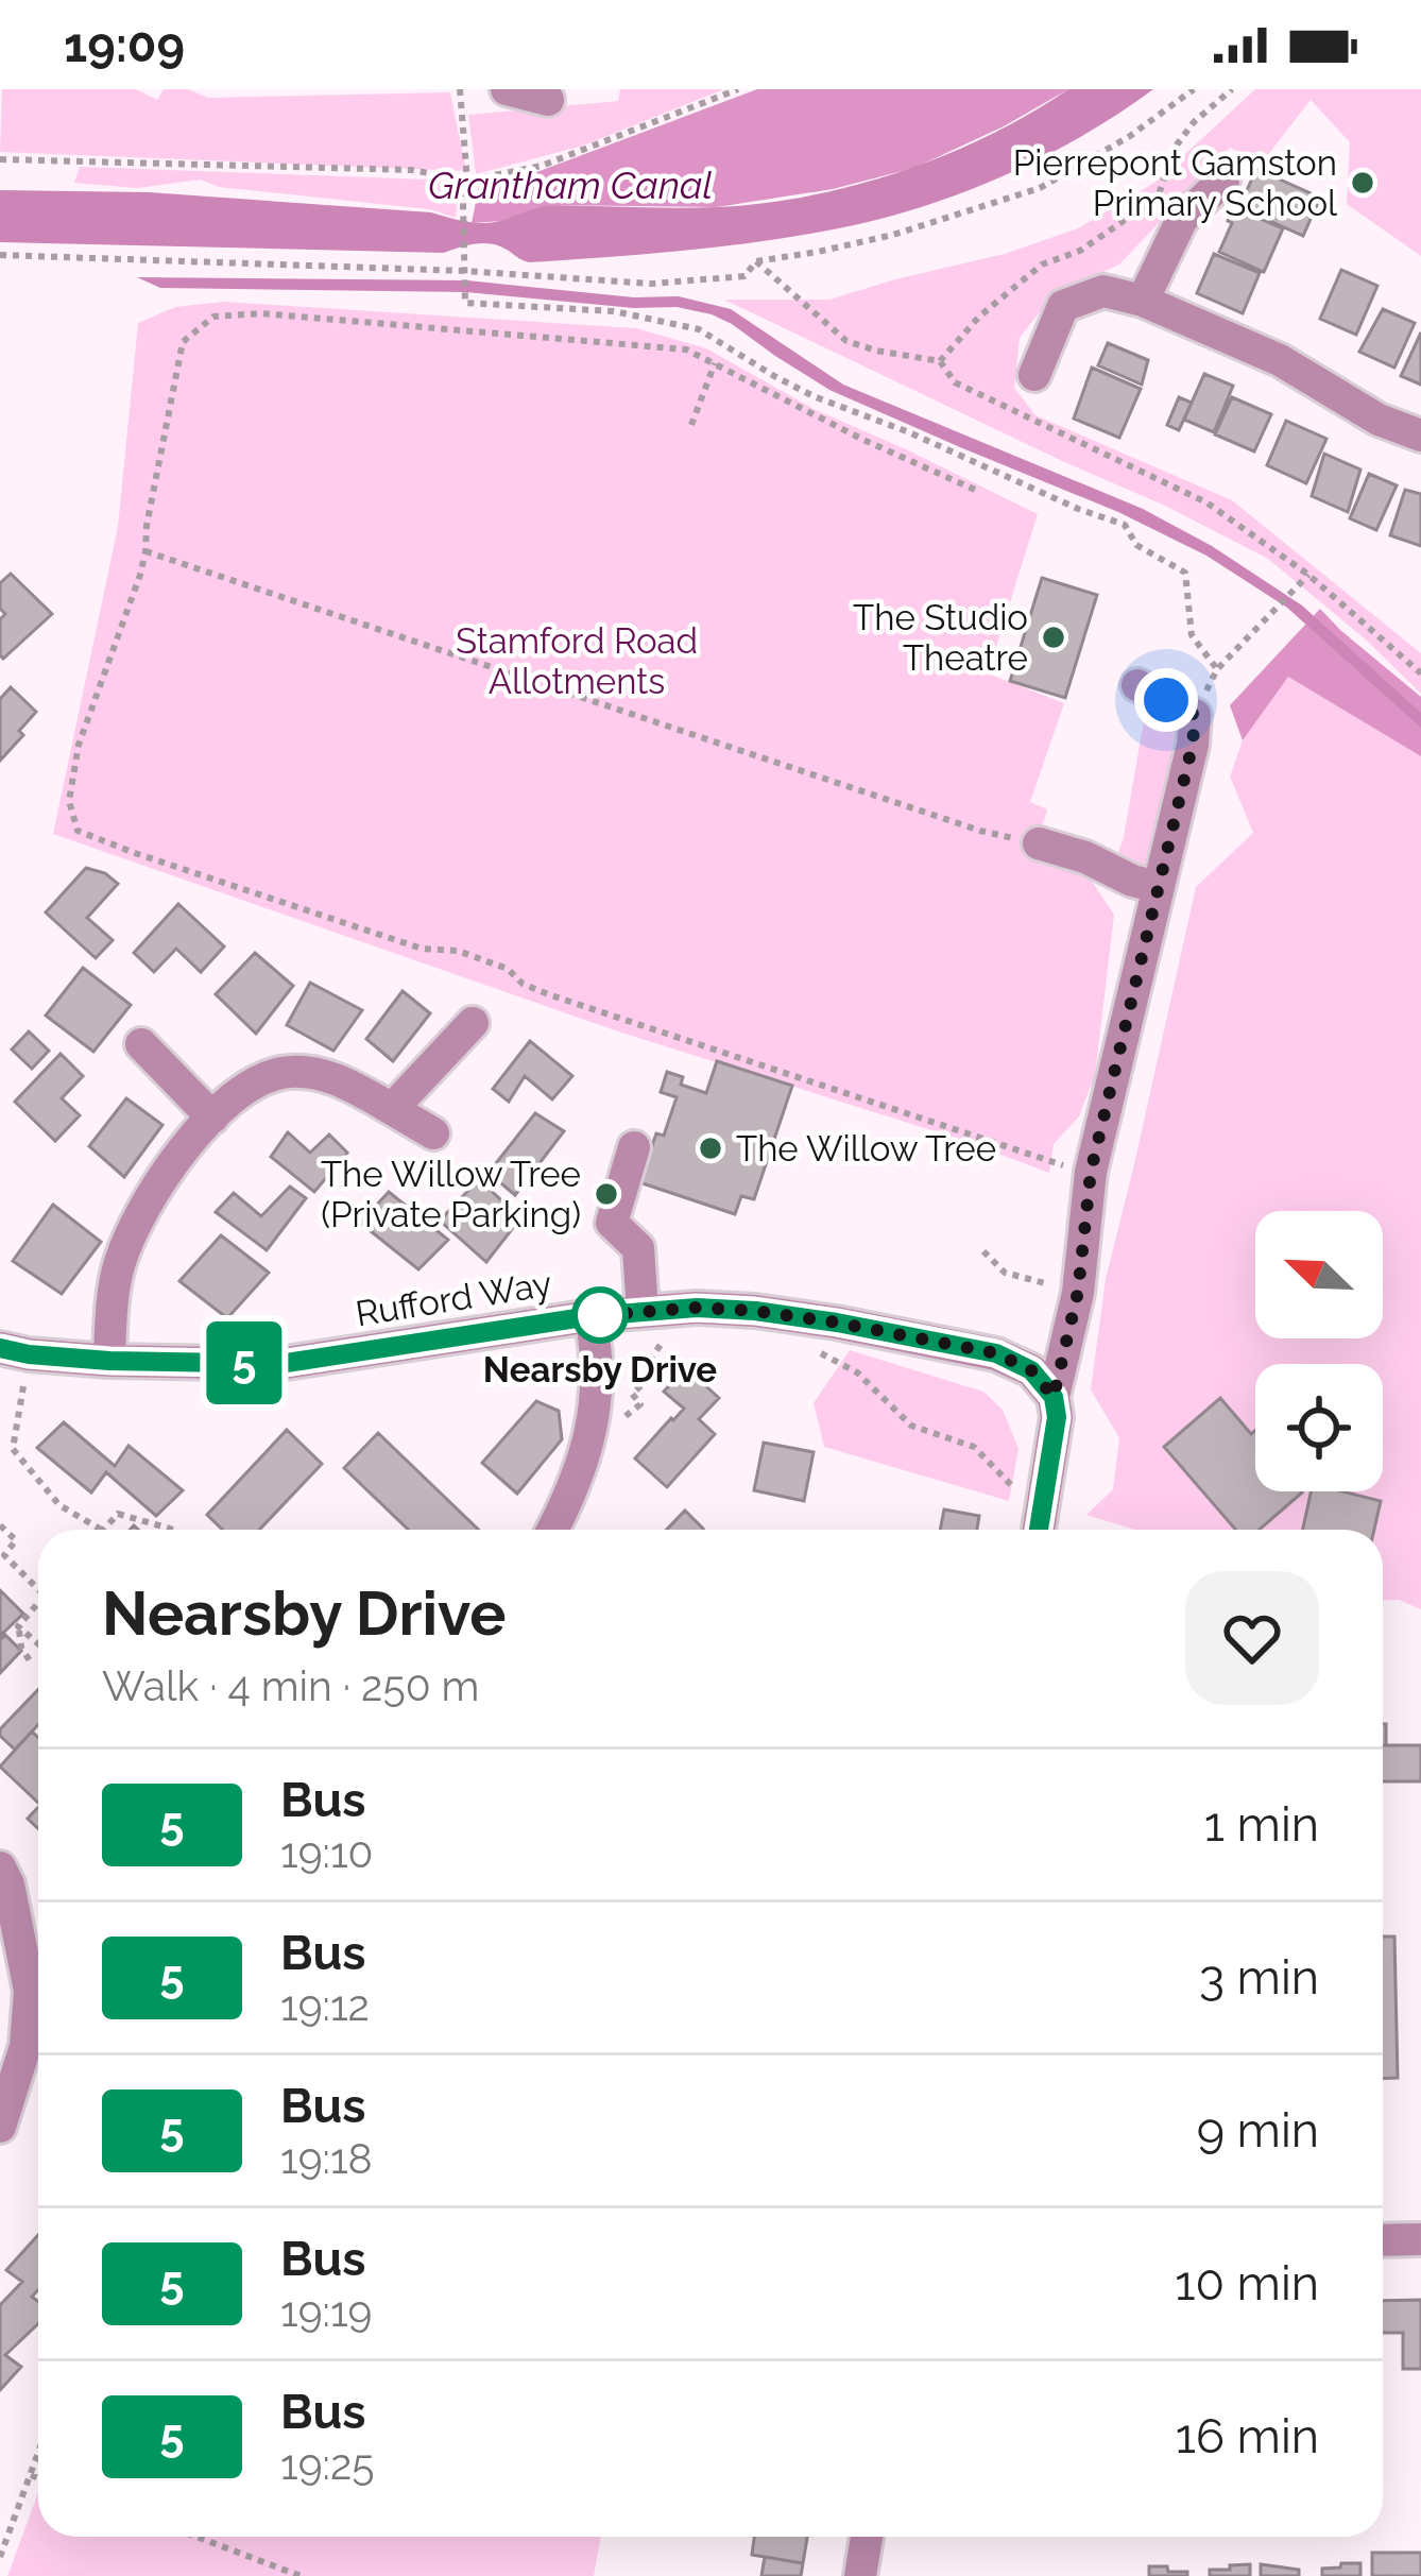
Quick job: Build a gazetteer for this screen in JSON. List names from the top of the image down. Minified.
{"streets":{"street":["Rufford Way"]},"water":["Grantham Canal"],"parks":["Stamford Road Allotments"],"places":["Pierrepont Gamston Primary School","The Studio Theatre","The Willow Tree","The Willow Tree (Private Parking)","Nearsby Drive"],"lines":["bus line 5"],"north":"top left","page":{"status":"19:09","on_map":"5","heading":["Nearsby Drive","Walk · 4 min · 250 m"],"list":[{"mark":"5","name":"Bus","note":"19:10","value":"1 min"},{"mark":"5","name":"Bus","note":"19:12","value":"3 min"},{"mark":"5","name":"Bus","note":"19:18","value":"9 min"},{"mark":"5","name":"Bus","note":"19:19","value":"10 min"},{"mark":"5","name":"Bus","note":"19:25","value":"16 min"}]}}
